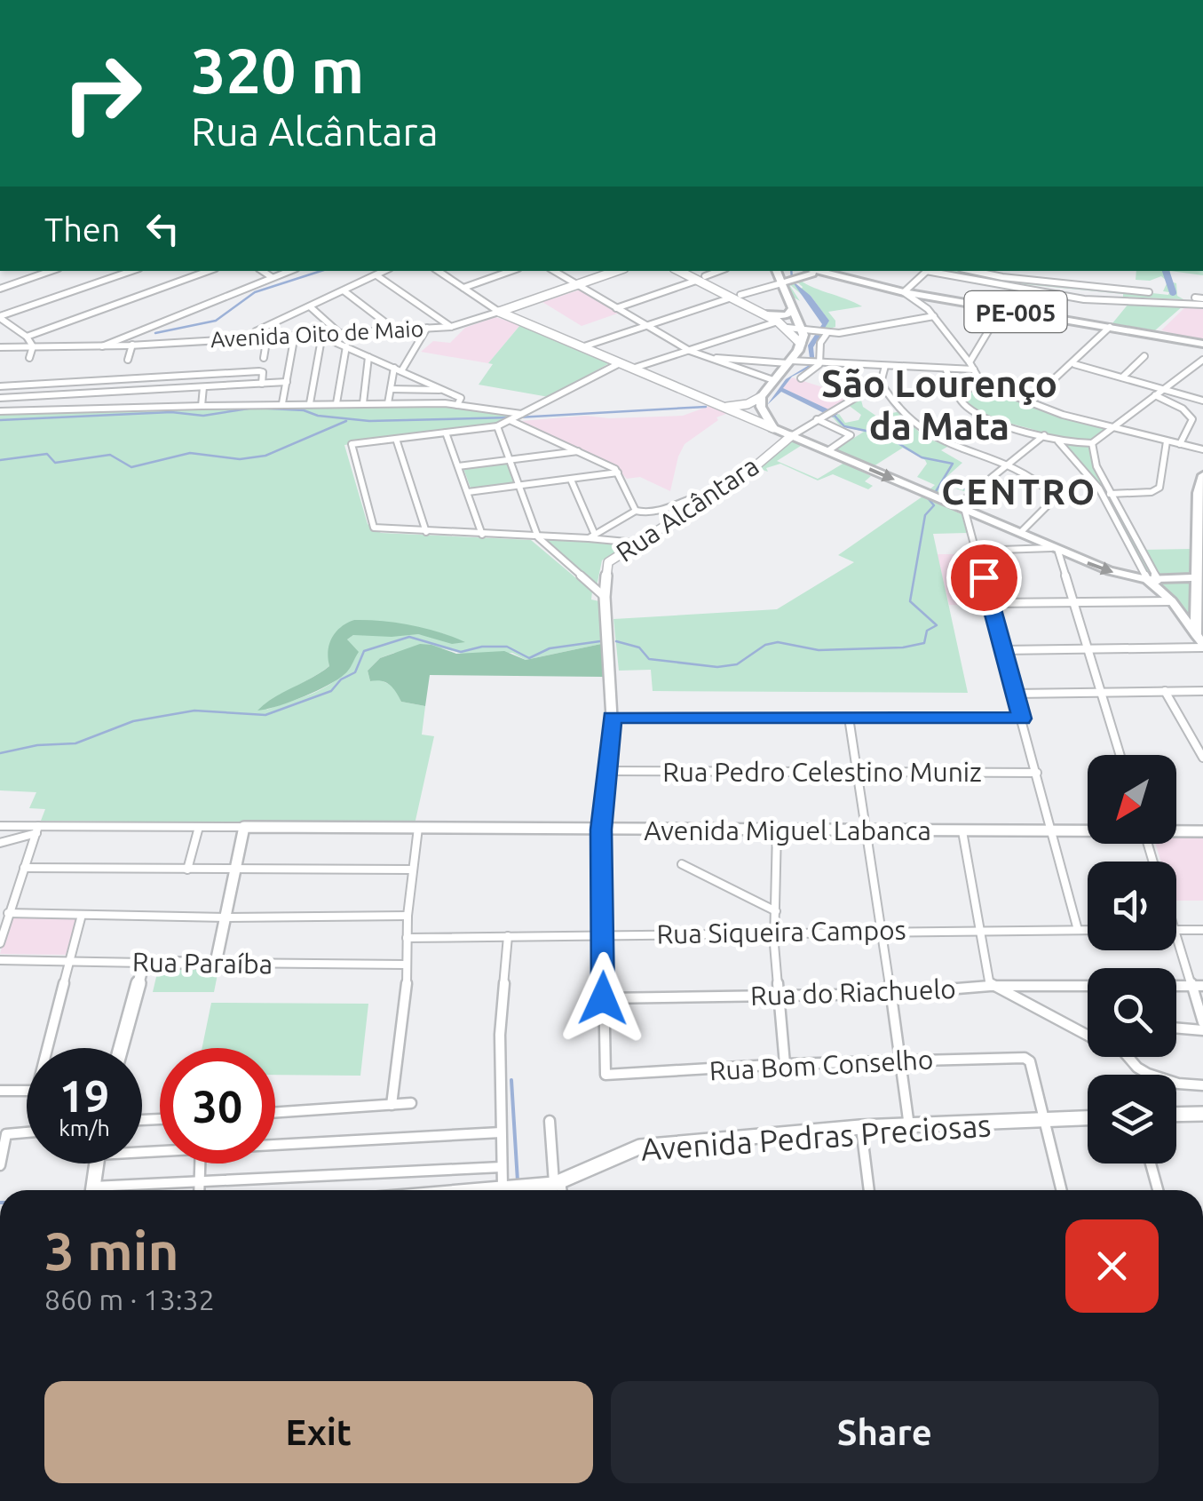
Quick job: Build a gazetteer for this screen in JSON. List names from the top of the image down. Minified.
{"streets":{"main road":["PE-005","Avenida Oito de Maio","Rua Alcântara","Avenida Miguel Labanca","Rua Paraíba","Avenida Pedras Preciosas"],"street":["Rua Pedro Celestino Muniz","Rua Siqueira Campos","Rua do Riachuelo","Rua Bom Conselho"]},"crossings":[["Rua Alcântara","Rua Pedro Celestino Muniz"],["Rua Alcântara","Avenida Miguel Labanca"],["Rua do Riachuelo","Rua Bom Conselho"],["Rua Bom Conselho","Avenida Pedras Preciosas"]],"districts":["São Lourenço da Mata","CENTRO"],"north":"bottom left","page":{"turn":["320 m","Rua Alcântara"],"then":"Then","speed":"19 km/h","limit":"30","heading":["3 min","860 m · 13:32"],"buttons":["Exit","Share"]}}
